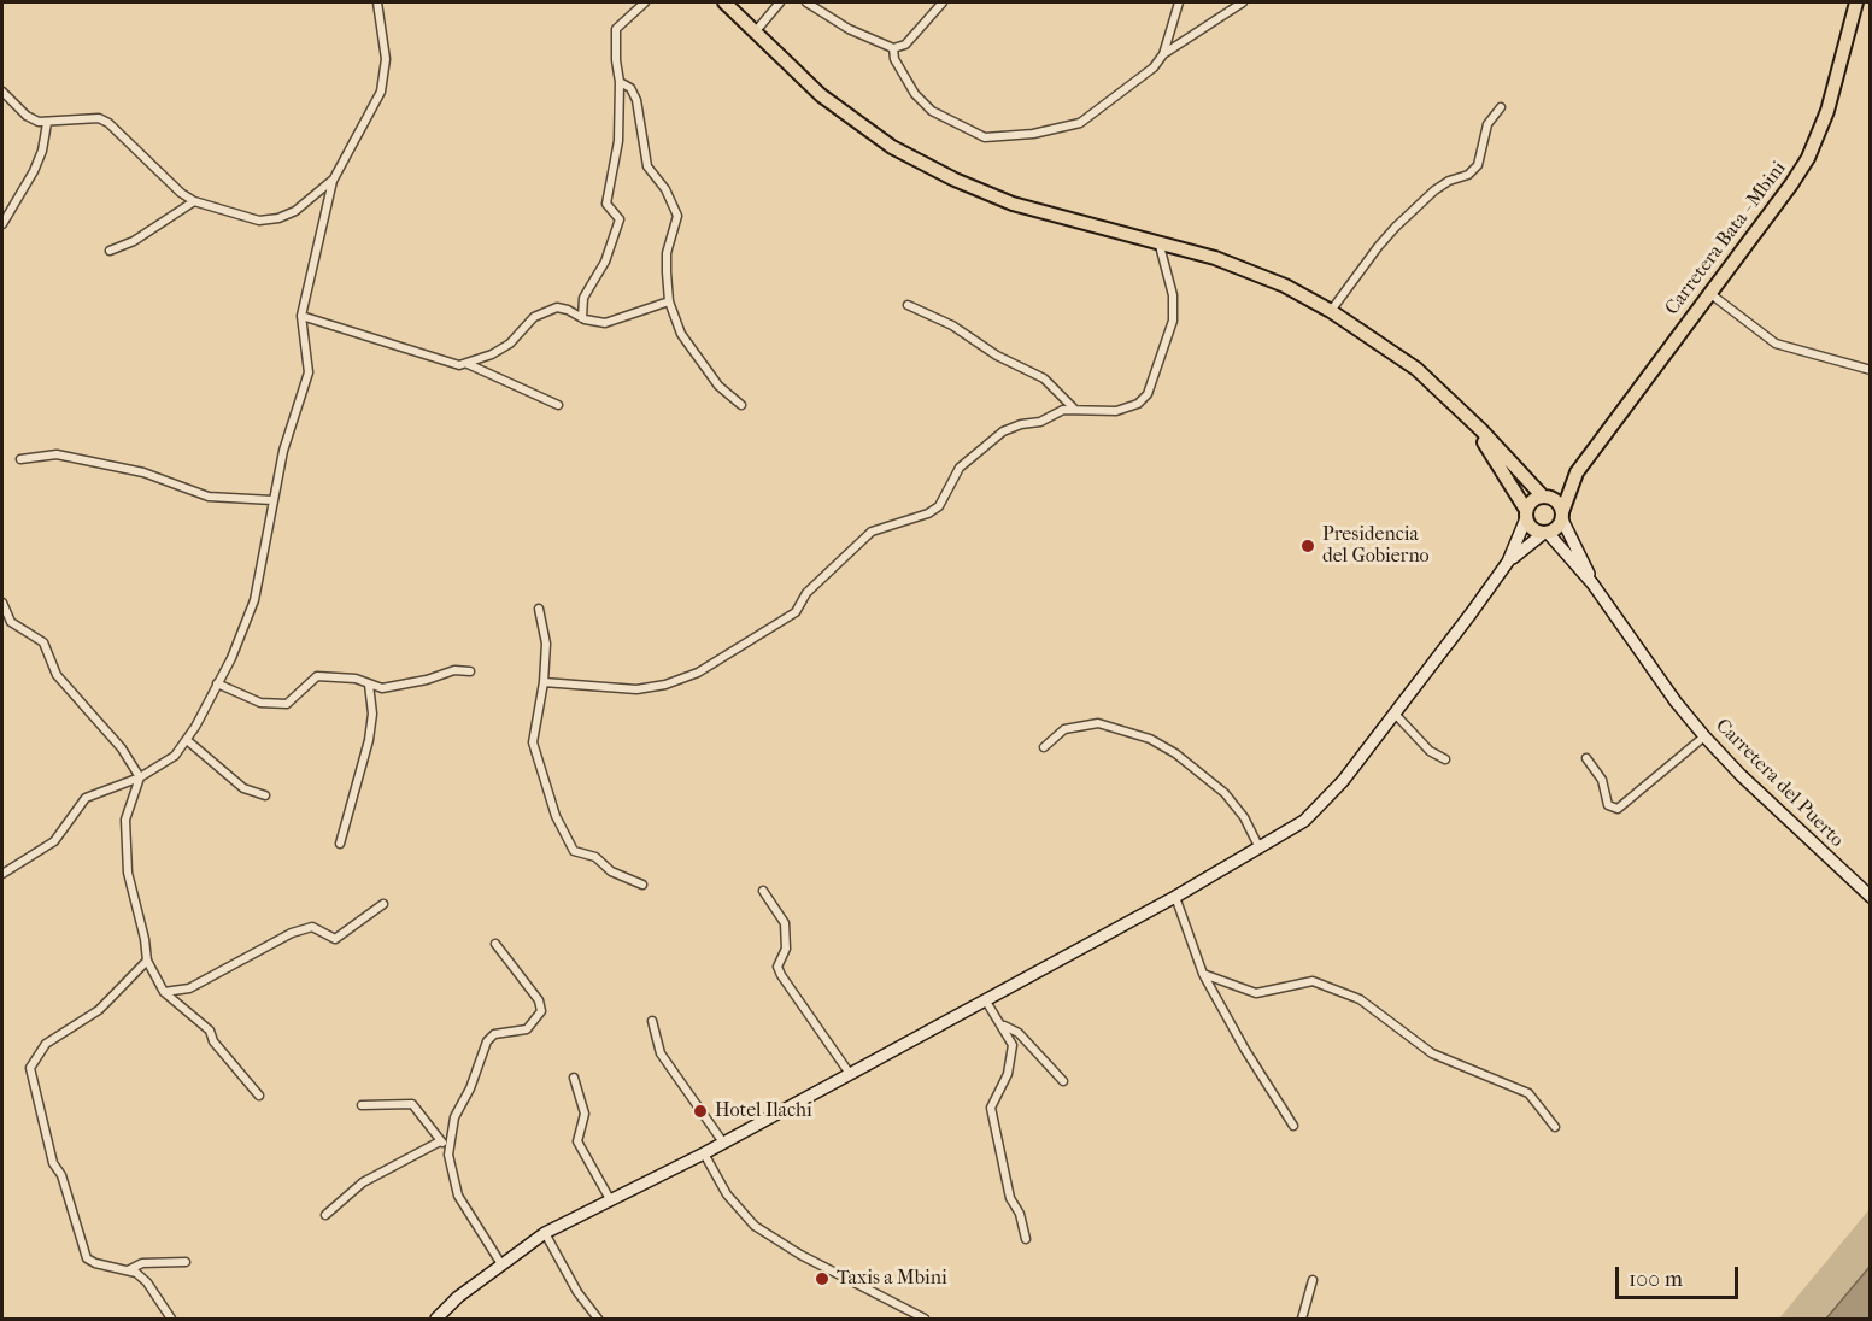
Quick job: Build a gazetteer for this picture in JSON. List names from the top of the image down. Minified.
{"streets":{"main road":["Carretera Bata - Mbini","Carretera del Puerto"]},"crossings":[["Carretera Bata - Mbini","Carretera del Puerto"]],"places":["Presidencia del Gobierno","Hotel Ilachi","Taxis a Mbini"],"scale_bar":"100 m"}
